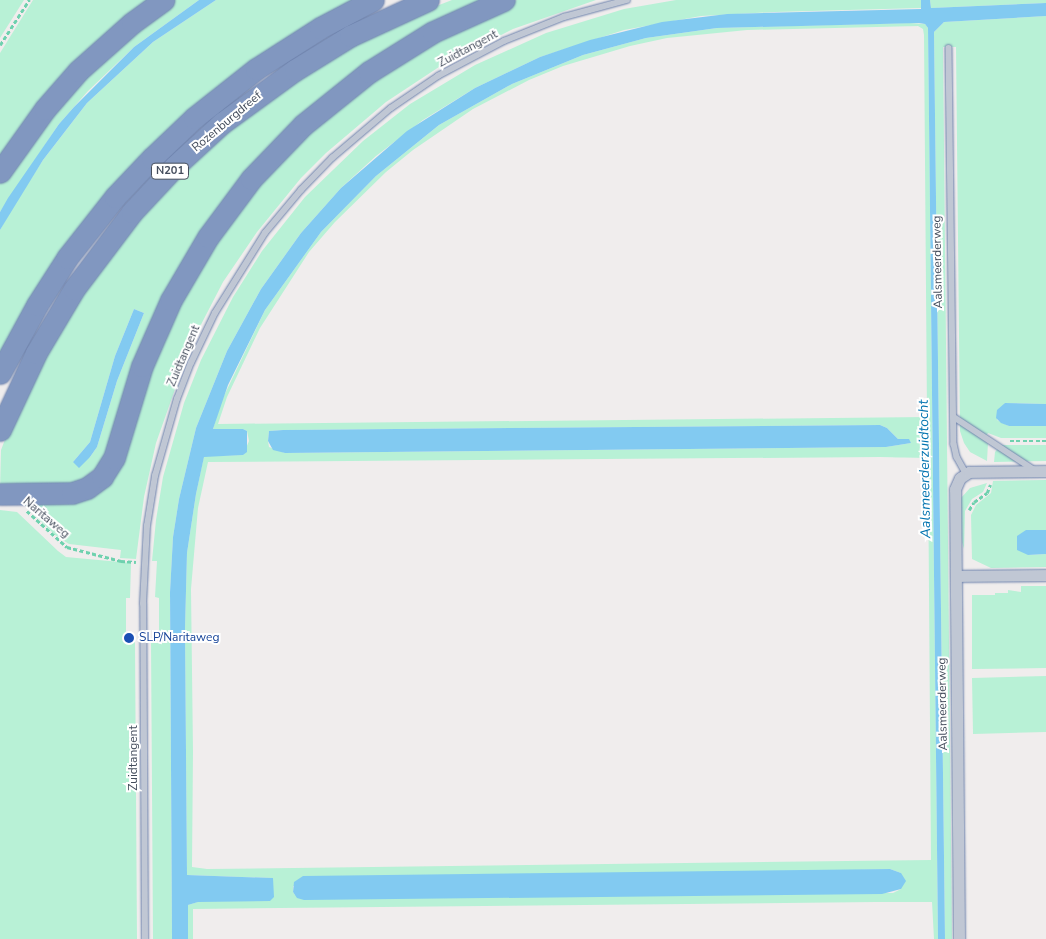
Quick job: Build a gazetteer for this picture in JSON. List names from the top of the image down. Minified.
{"streets":{"highway":["Rozenburgdreef","N201"],"street":["Aalsmeerderweg"],"lane":["Zuidtangent"],"path":["Naritaweg"]},"crossings":[["Zuidtangent","Naritaweg"]],"water":["Aalsmeerderzuidtocht"],"places":["SLP/Naritaweg"]}
